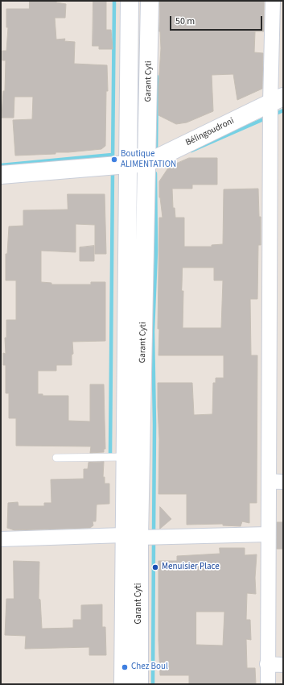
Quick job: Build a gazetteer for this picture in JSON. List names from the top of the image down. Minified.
{"streets":{"main road":["Garant Cyti","Bélingoudroni"]},"crossings":[["Garant Cyti","Bélingoudroni"]],"places":["Boutique ALIMENTATION","Menuisier Place","Chez Boul"],"scale_bar":"50 m"}
